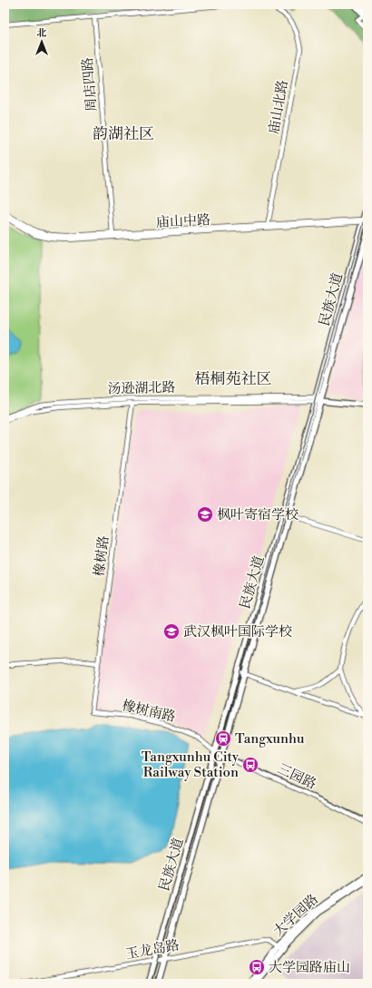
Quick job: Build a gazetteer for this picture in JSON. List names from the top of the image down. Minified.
{"streets":{"main road":["民族大道","汤逊湖北路","大学园路"],"street":["周店四路","庙山北路","庙山中路","橡树路","橡树南路","三园路","玉龙岛路"]},"crossings":[["周店四路","庙山中路"],["庙山北路","庙山中路"],["庙山中路","民族大道"],["民族大道","汤逊湖北路"],["民族大道","橡树南路"],["民族大道","三园路"],["民族大道","玉龙岛路"],["汤逊湖北路","橡树路"],["橡树路","橡树南路"],["橡树南路","三园路"],["大学园路","玉龙岛路"]],"districts":["韵湖社区","梧桐苑社区"],"places":{"school or university":["枫叶寄宿学校","武汉枫叶国际学校"],"station":["Tangxunhu"],"bus stop":["Tangxunhu City Railway Station","大学园路庙山"]},"north":"top"}
